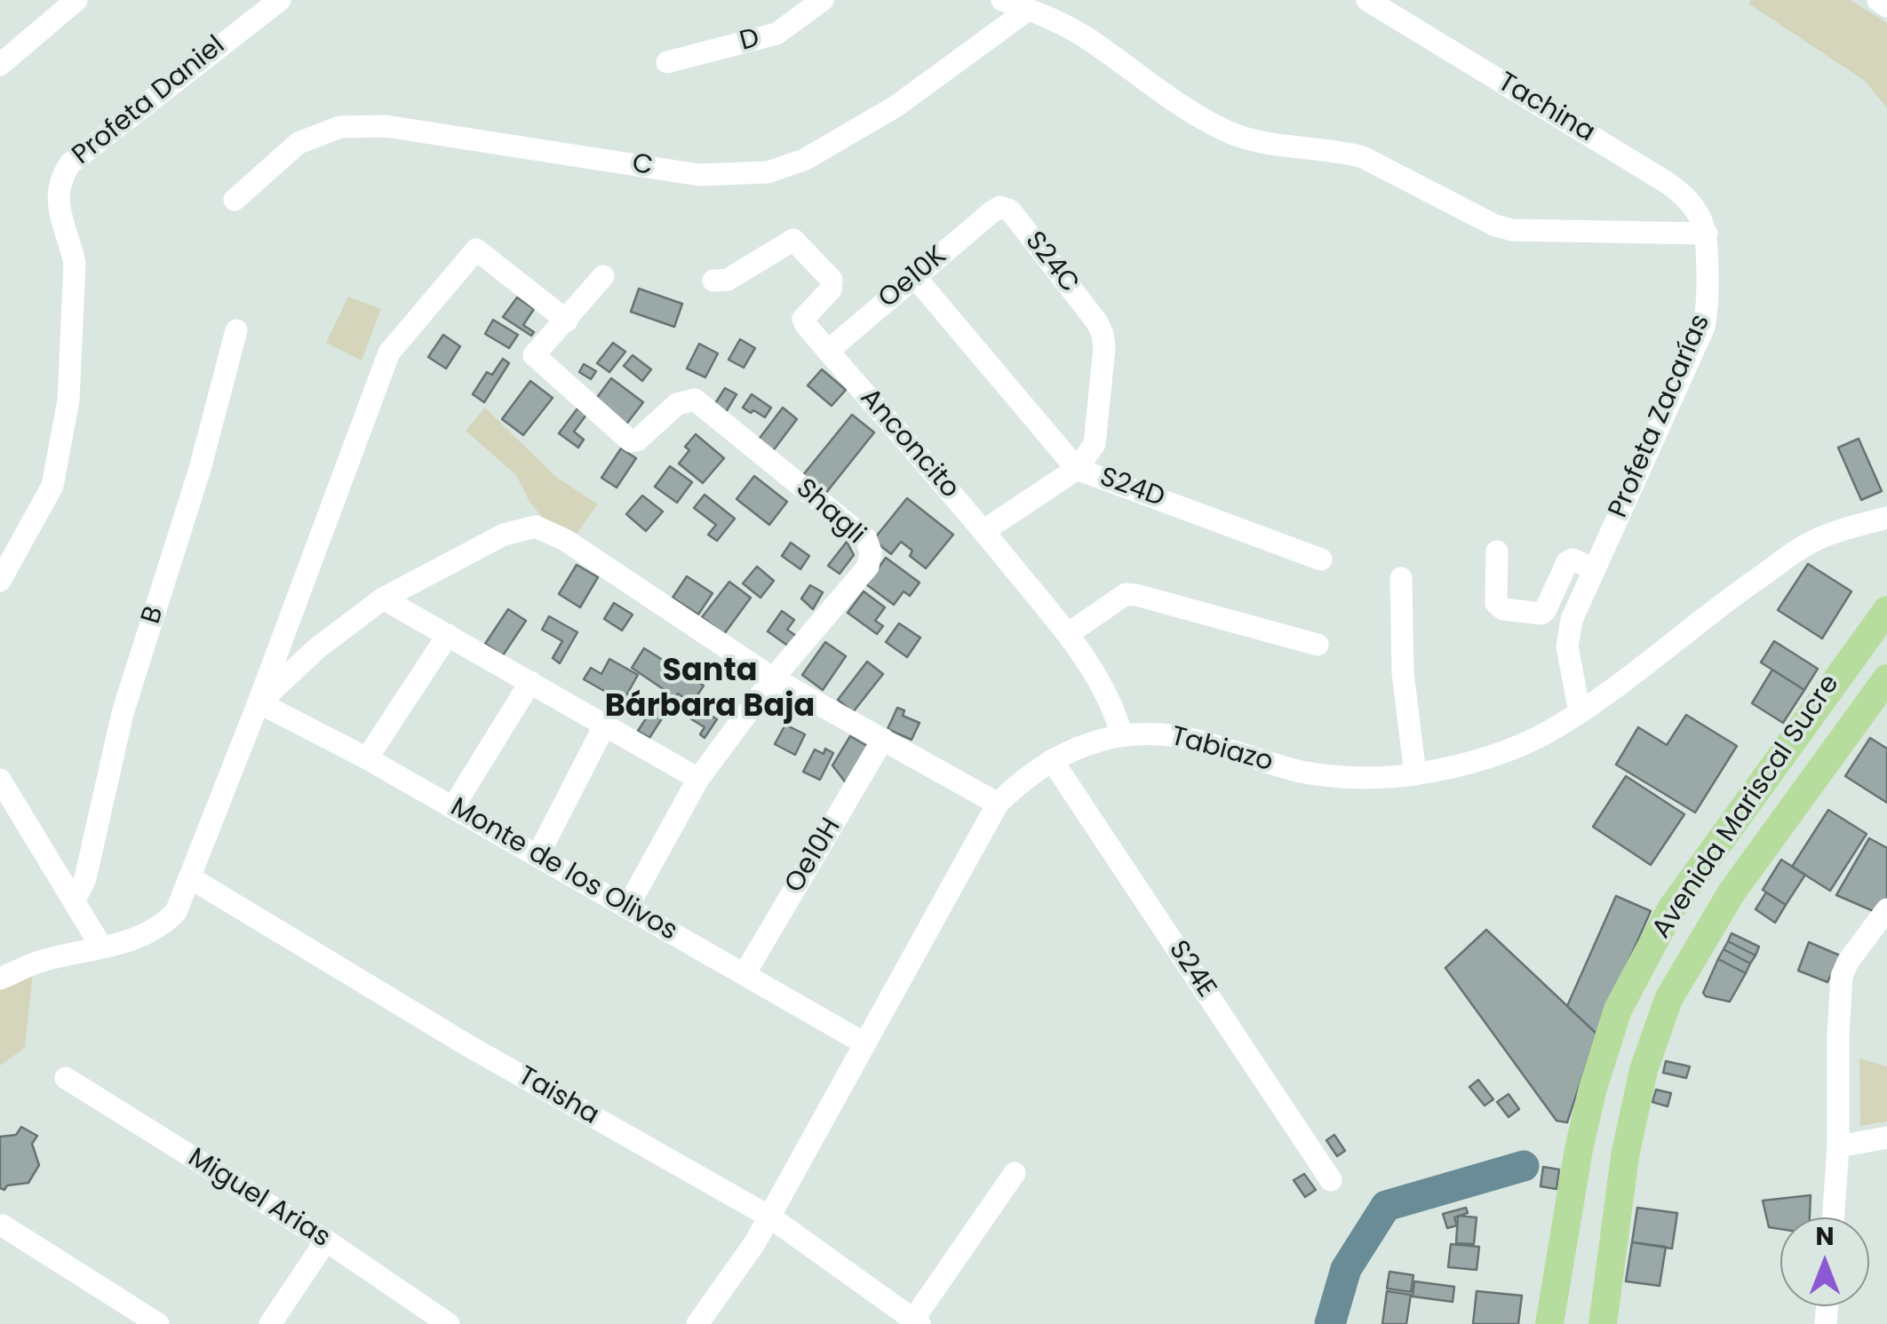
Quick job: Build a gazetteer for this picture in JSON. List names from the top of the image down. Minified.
{"streets":{"main road":["Avenida Mariscal Sucre"],"street":["D","Profeta Daniel","Tachina","C","S24C","Oe10K","Profeta Zacarías","Anconcito","S24D","Shagli","B","Tabiazo","Oe10H","Monte de los Olivos","S24E","Taisha","Miguel Arias"]},"crossings":[["Tachina","Profeta Zacarías"],["S24C","Oe10K"],["S24C","S24D"],["Oe10K","Anconcito"],["Oe10K","S24D"],["Profeta Zacarías","Tabiazo"],["Anconcito","Tabiazo"],["Shagli","Monte de los Olivos"],["Tabiazo","Monte de los Olivos"],["Tabiazo","S24E"],["Tabiazo","Taisha"],["Oe10H","Monte de los Olivos"]],"districts":["Santa Bárbara Baja"],"north":"top"}
